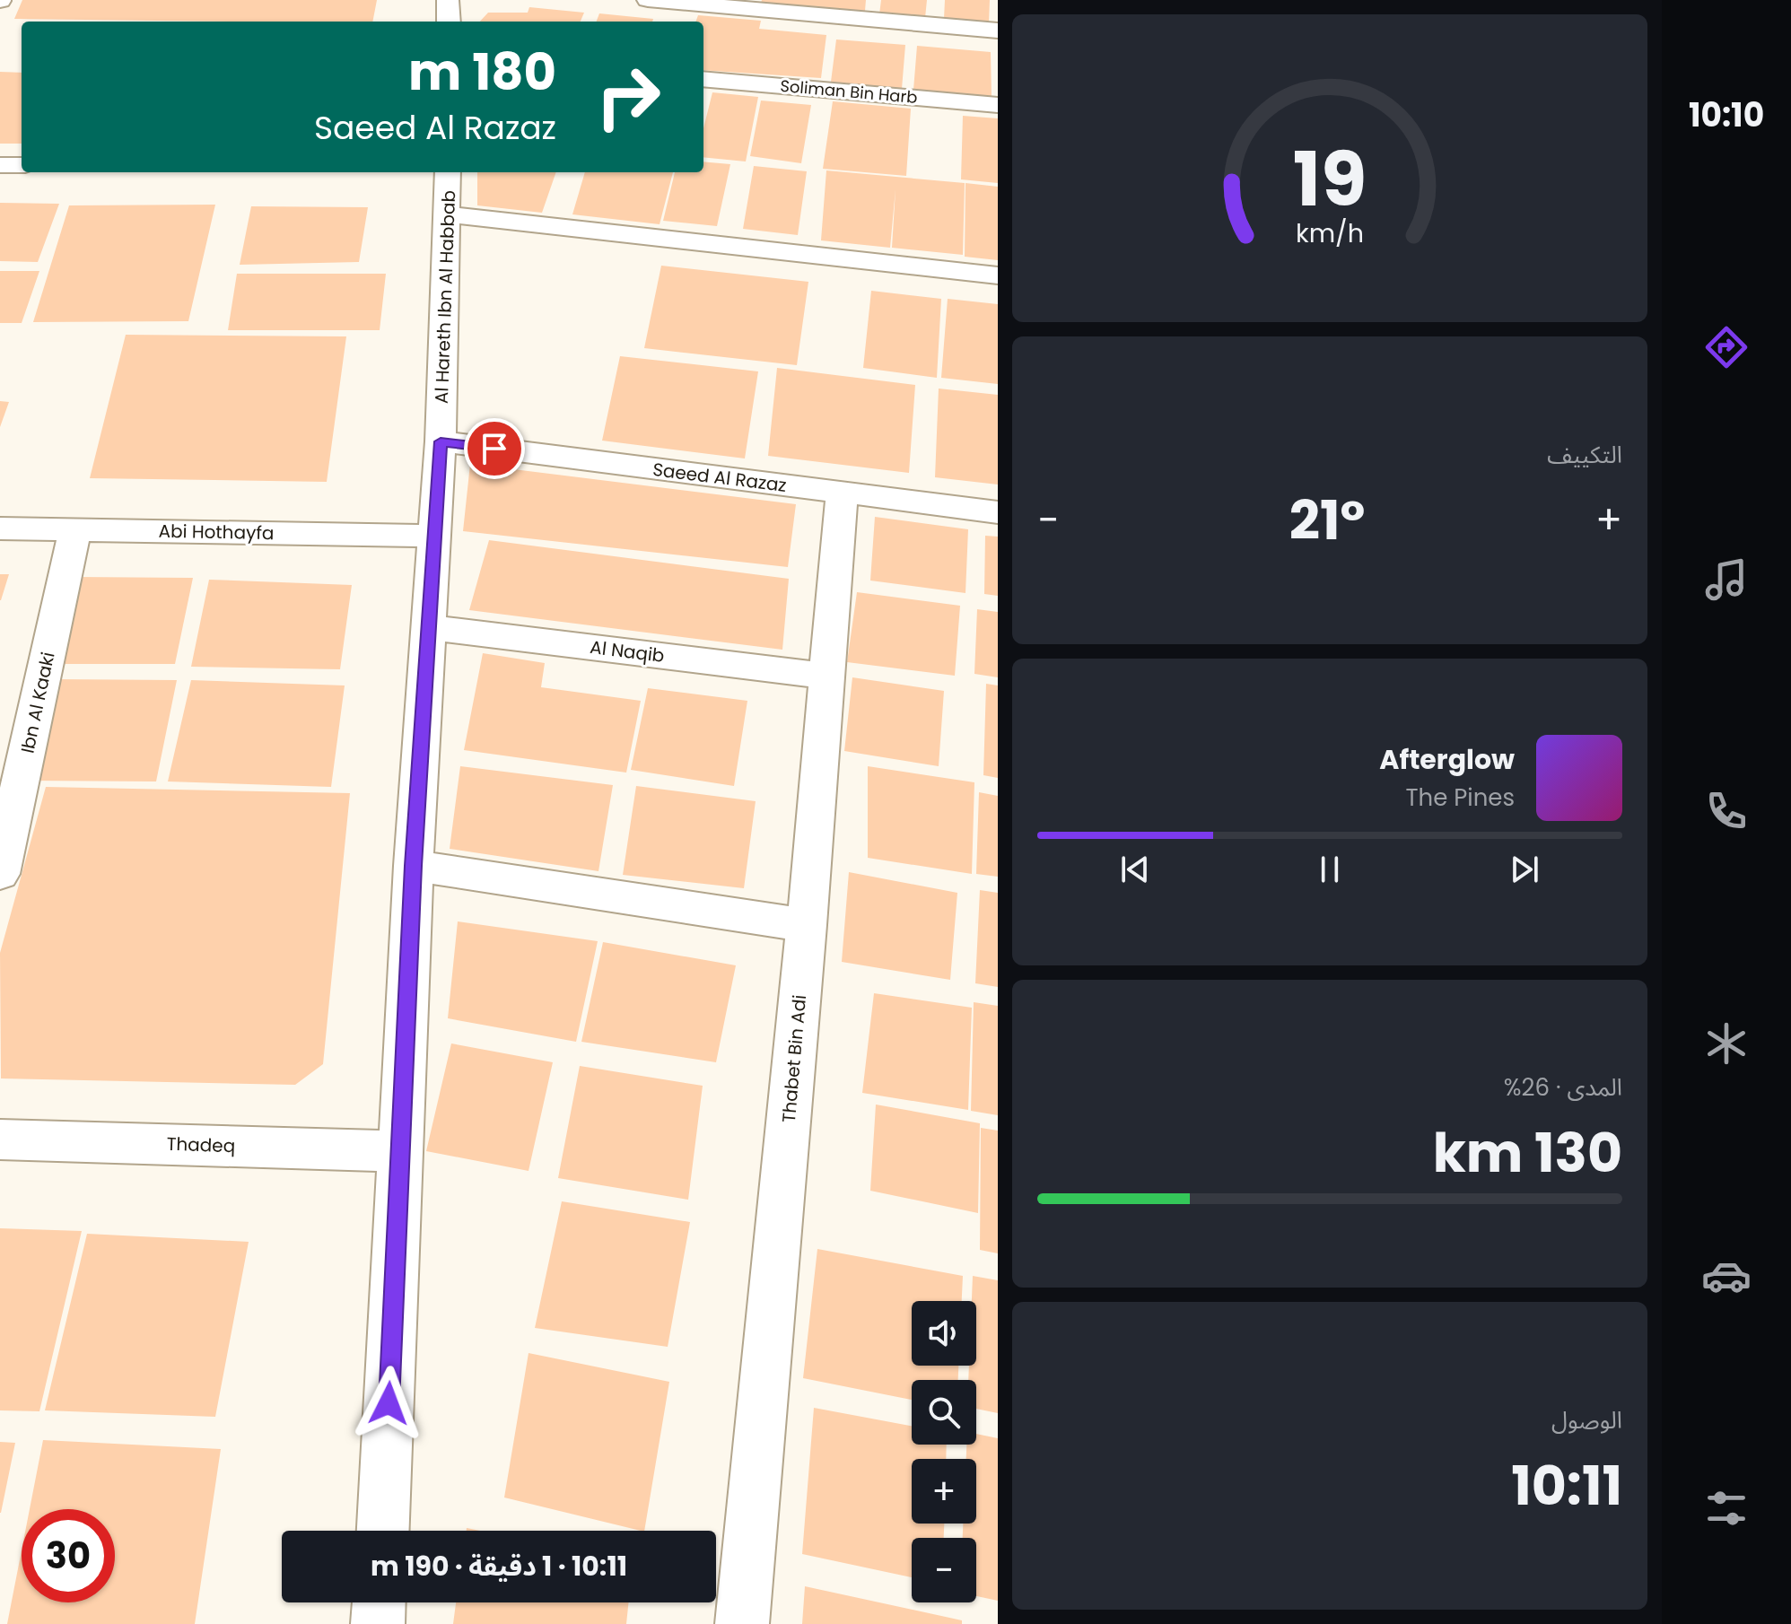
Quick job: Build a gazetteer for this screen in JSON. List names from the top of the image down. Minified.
{"streets":{"street":["Soliman Bin Harb","Al Hareth Ibn Al Habbab","Saeed Al Razaz","Abi Hothayfa","Al Naqib","Ibn Al Kaaki","Thabet Bin Adi","Thadeq"]},"crossings":[["Al Hareth Ibn Al Habbab","Saeed Al Razaz"],["Al Hareth Ibn Al Habbab","Abi Hothayfa"],["Al Hareth Ibn Al Habbab","Al Naqib"],["Al Hareth Ibn Al Habbab","Thadeq"],["Saeed Al Razaz","Thabet Bin Adi"],["Abi Hothayfa","Ibn Al Kaaki"],["Al Naqib","Thabet Bin Adi"]],"page":{"tabs":"10:10","turn":["180 m","Saeed Al Razaz"],"tile":["التكييف",["المدى · 26%","130 km"],["الوصول","10:11"]],"heat":["−","21°","+"],"song":["Afterglow","The Pines"],"map_buttons":["+","−"],"limit":"30","trip":"10:11 · 1 دقيقة · 190 m","gauge":["19","km/h"]}}
